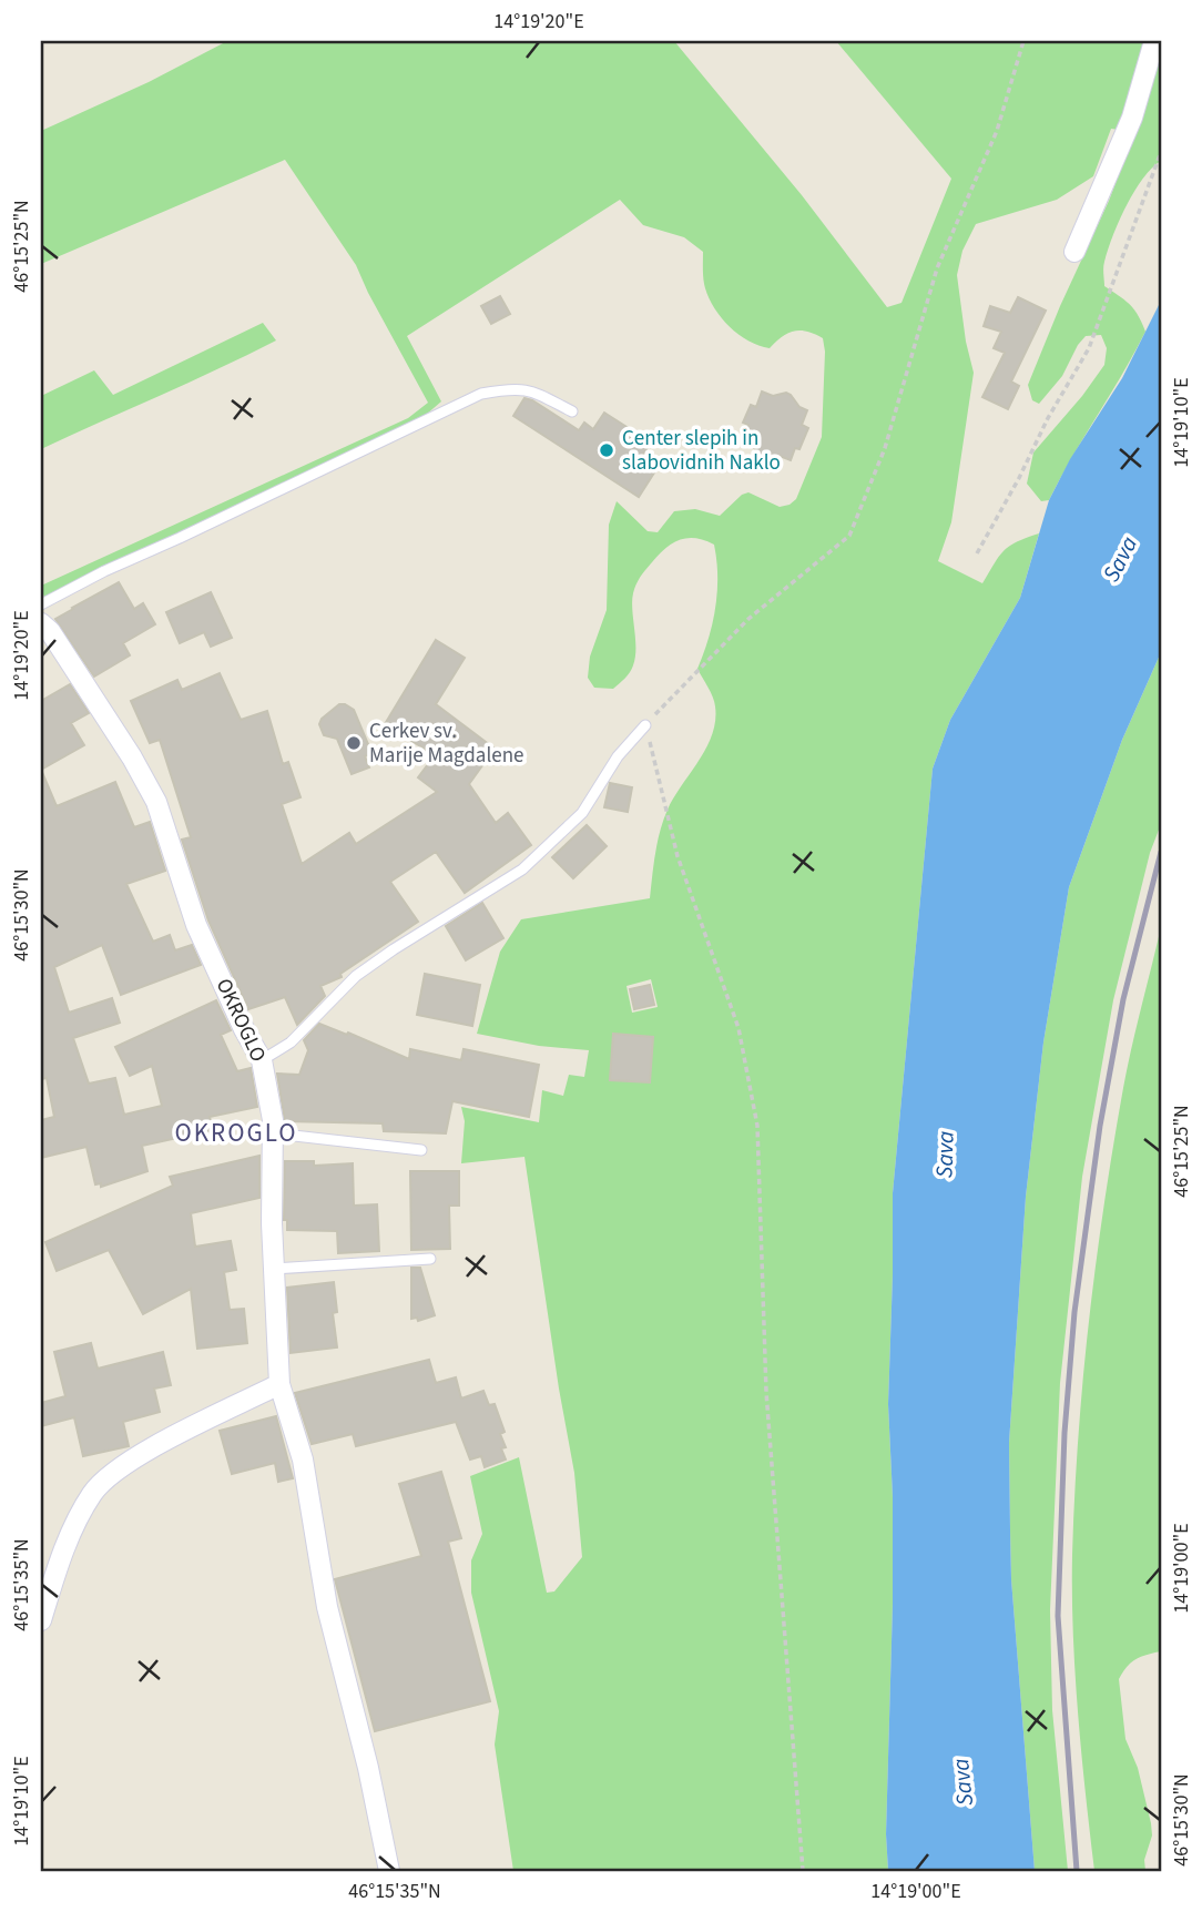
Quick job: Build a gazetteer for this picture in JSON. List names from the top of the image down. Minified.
{"streets":{"street":["OKROGLO"]},"districts":["OKROGLO"],"water":["Sava"],"places":["Center slepih in slabovidnih Naklo","Cerkev sv. Marije Magdalene"],"coordinates":["14°19'20\"E","46°15'25\"N","14°19'10\"E","46°15'30\"N","14°19'00\"E","46°15'35\"N"]}
